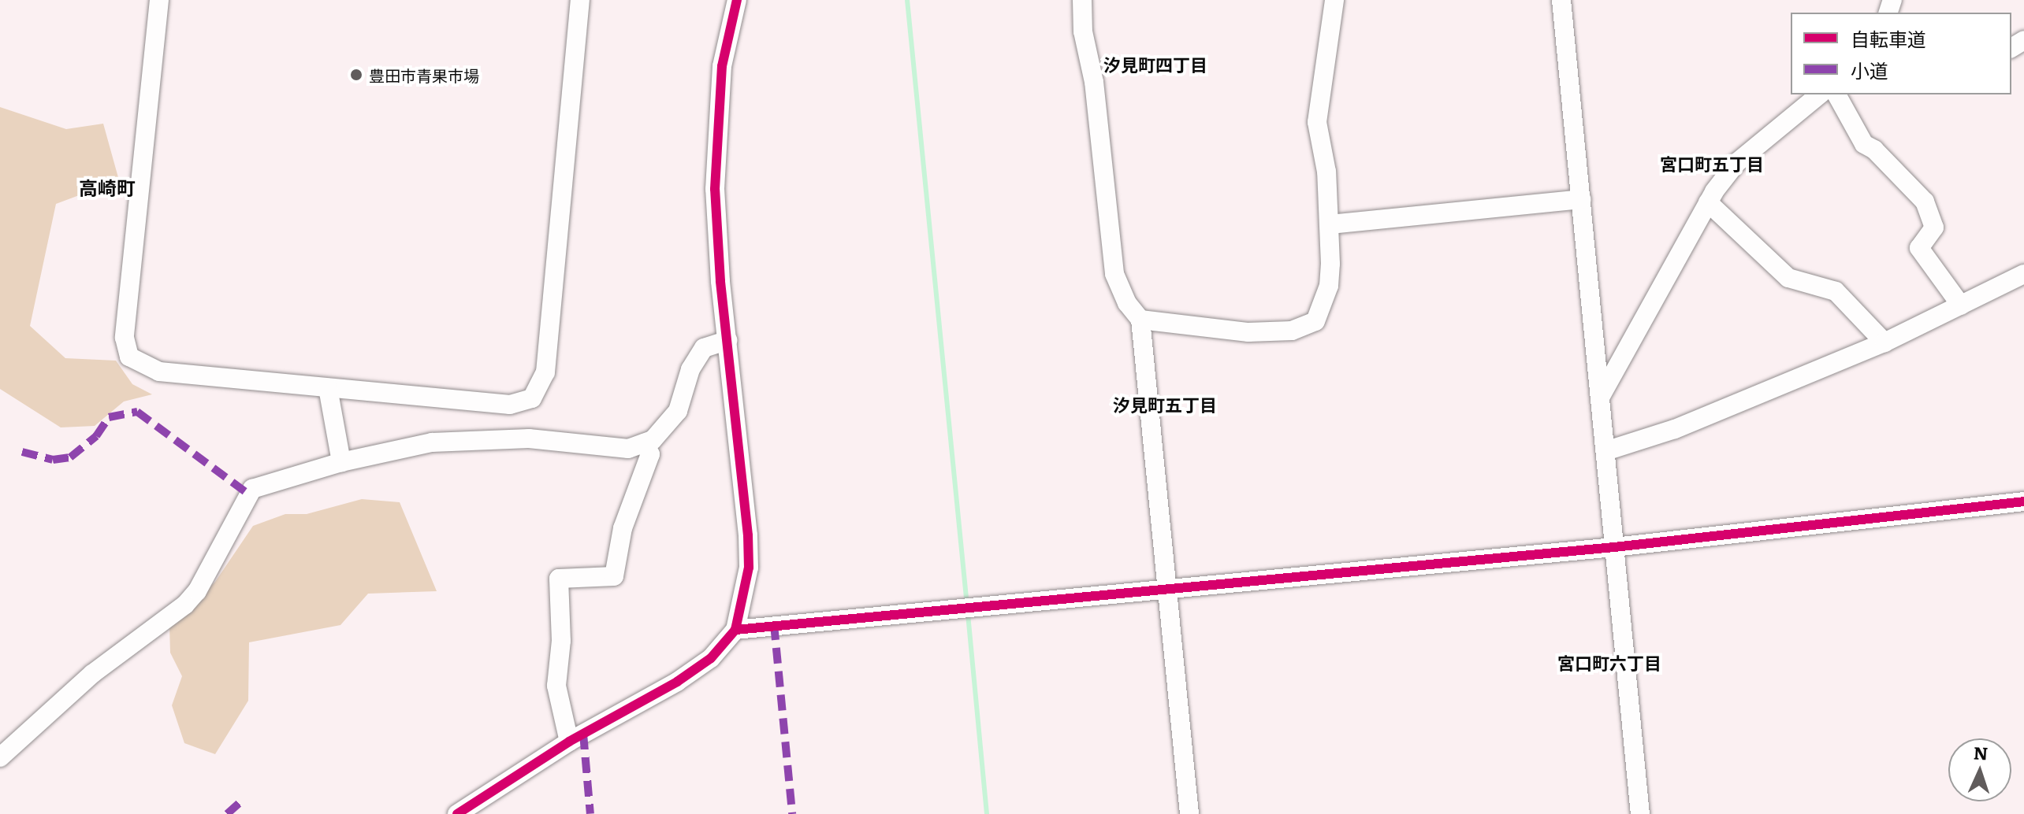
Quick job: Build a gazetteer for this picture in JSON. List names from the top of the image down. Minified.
{"districts":["汐見町四丁目","宮口町五丁目","高崎町","汐見町五丁目","宮口町六丁目"],"places":["豊田市青果市場"],"legend":["自転車道","小道"],"north":"top"}
